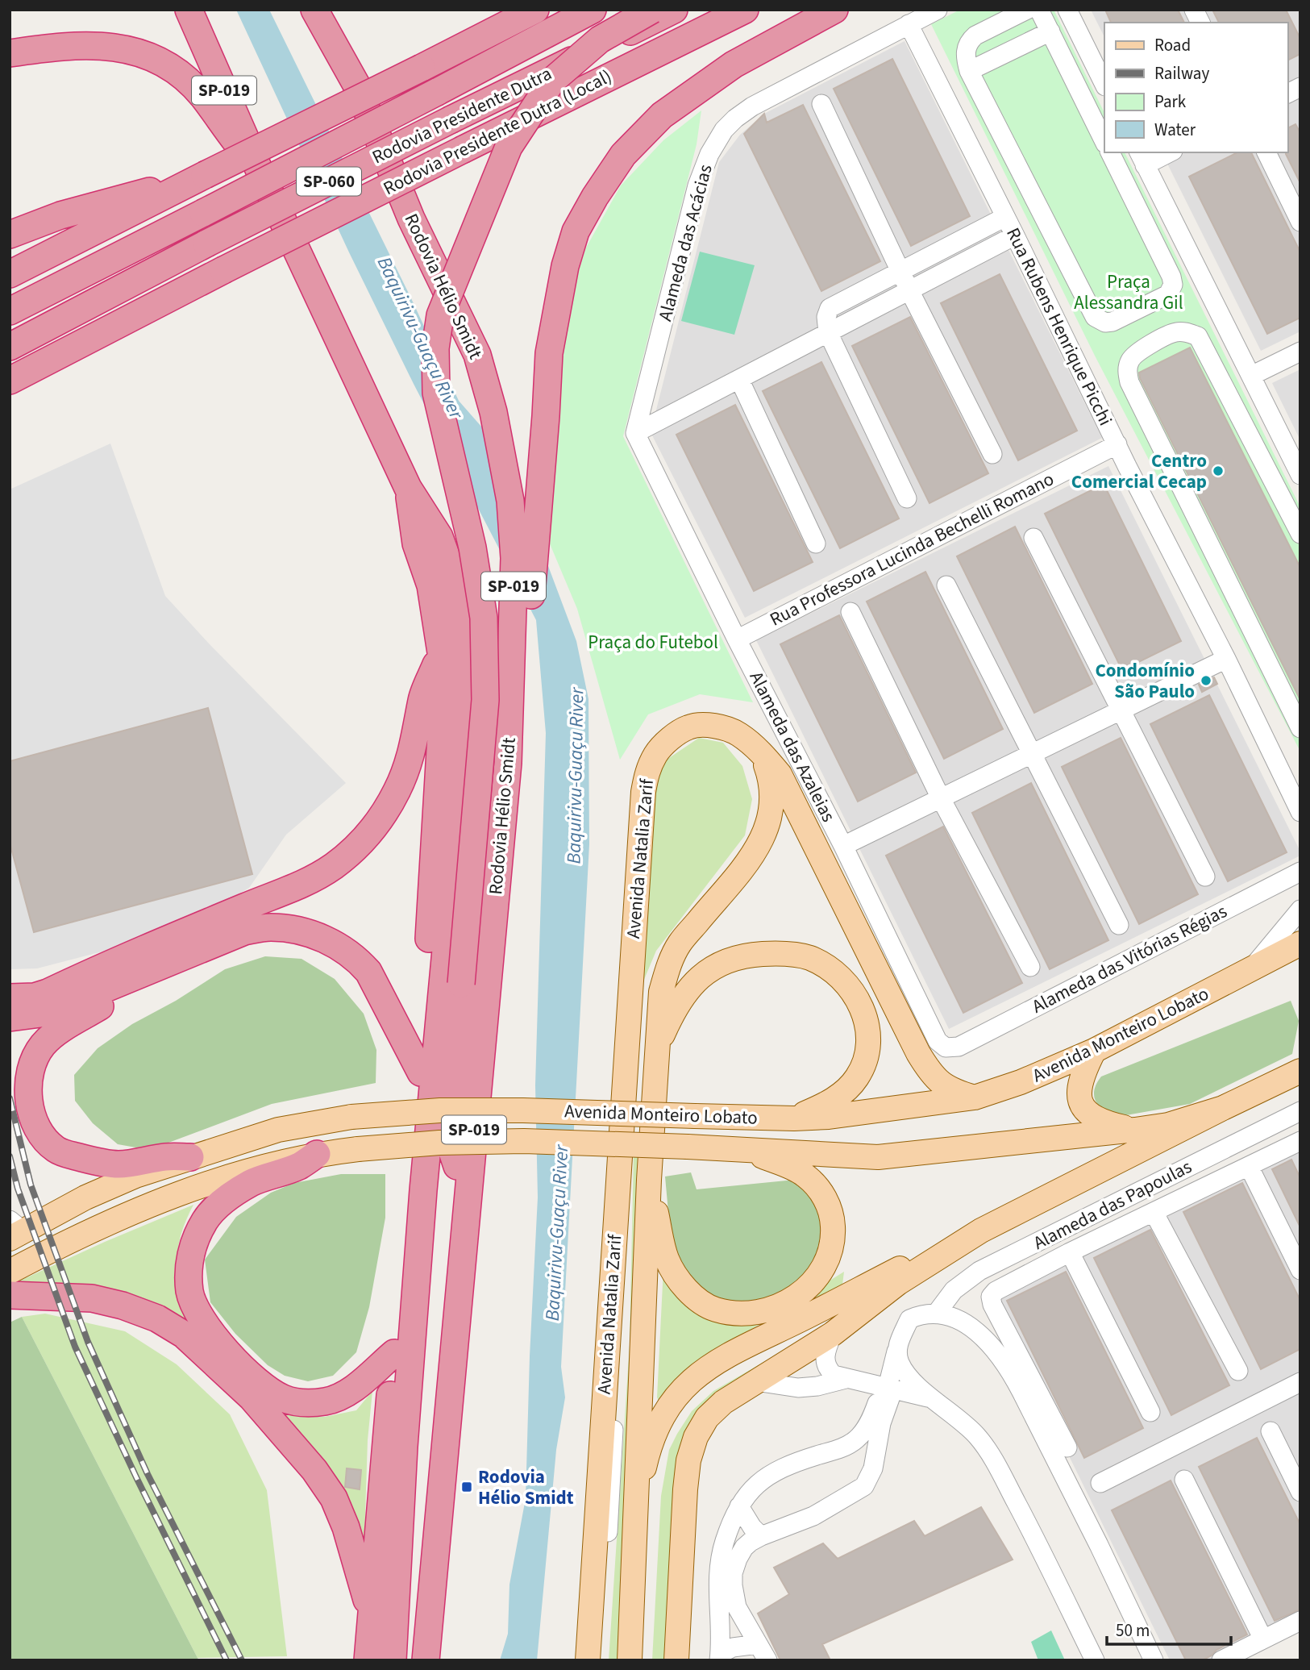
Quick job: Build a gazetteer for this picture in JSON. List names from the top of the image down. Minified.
{"streets":{"highway":["SP-019","Rodovia Presidente Dutra","Rodovia Presidente Dutra (Local)","SP-060","Rodovia Hélio Smidt"],"main road":["Avenida Natalia Zarif","Avenida Monteiro Lobato"],"street":["Alameda das Acácias","Rua Rubens Henrique Picchi","Rua Professora Lucinda Bechelli Romano","Alameda das Azaleias","Alameda das Vitórias Régias","Alameda das Papoulas"]},"crossings":[["Alameda das Acácias","Rua Rubens Henrique Picchi"],["Alameda das Acácias","Alameda das Azaleias"],["Rua Rubens Henrique Picchi","Rua Professora Lucinda Bechelli Romano"],["Rua Professora Lucinda Bechelli Romano","Alameda das Azaleias"],["Alameda das Azaleias","Alameda das Vitórias Régias"]],"water":["Baquirivu-Guaçu River"],"parks":["Praça Alessandra Gil","Praça do Futebol"],"places":{"other":["Centro Comercial Cecap","Condomínio São Paulo"],"transit":["Rodovia Hélio Smidt"]},"legend":["Road","Railway","Park","Water"],"scale_bar":"50 m"}
